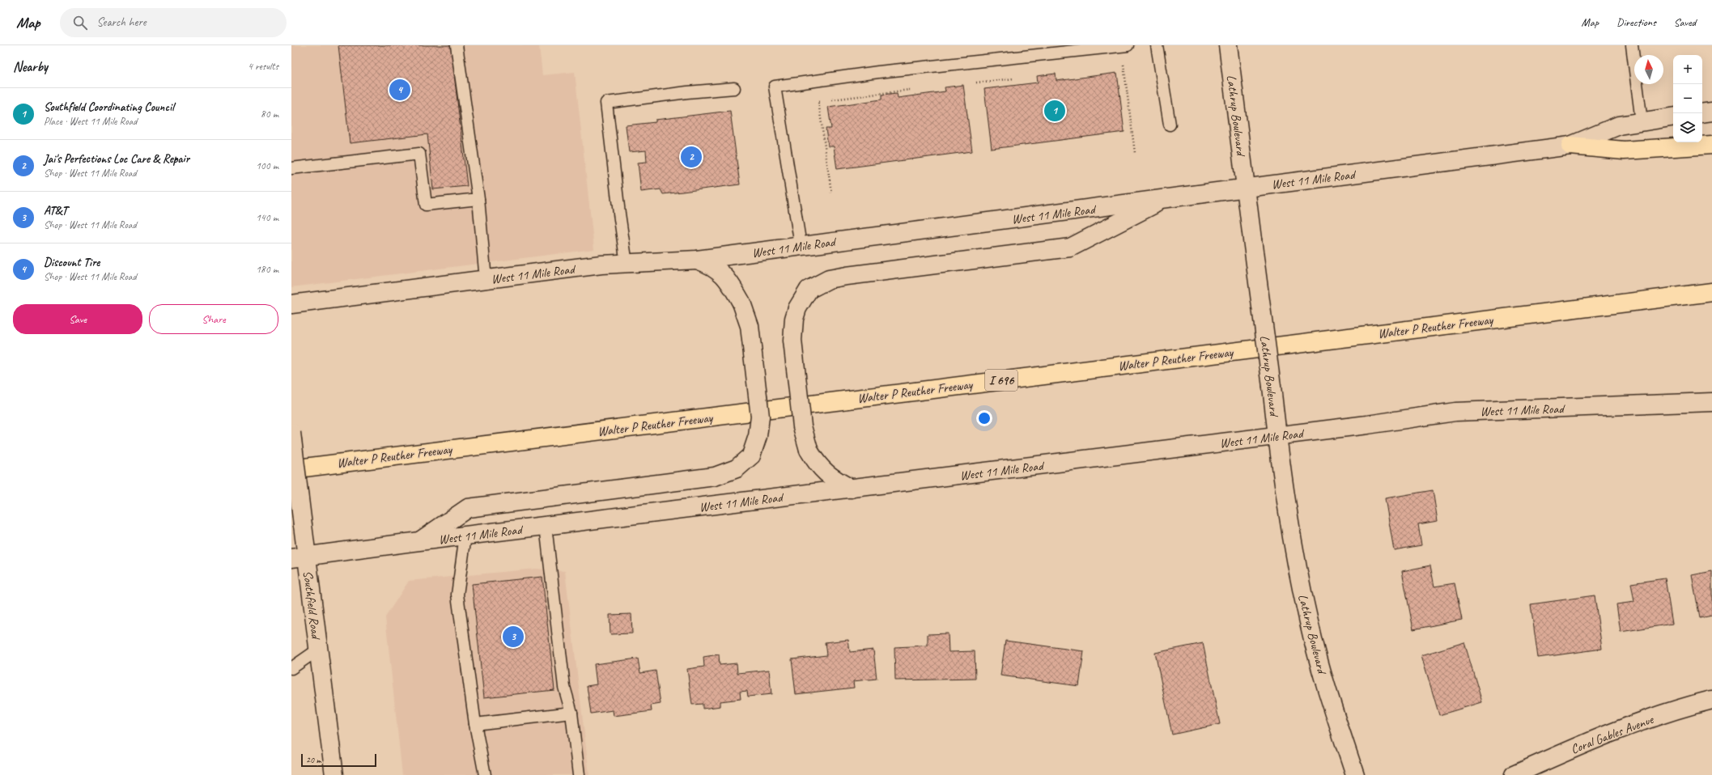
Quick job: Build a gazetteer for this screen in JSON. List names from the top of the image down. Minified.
{"streets":{"highway":["Walter P Reuther Freeway","I 696"],"main road":["Lathrup Boulevard","West 11 Mile Road","Southfield Road","Coral Gables Avenue"]},"crossings":[["Lathrup Boulevard","West 11 Mile Road"],["West 11 Mile Road","Southfield Road"]],"scale_bar":"20 m","north":"top","page":{"header":"Map","search":"Search here","nav":["Map","Directions","Saved"],"heading":["Nearby","4 results"],"map_buttons":["+","−"],"pins":["4","1","2","3"],"list":[{"mark":"1","name":"Southfield Coordinating Council","note":"Place · West 11 Mile Road","value":"80 m"},{"mark":"2","name":"Jai's Perfections Loc Care & Repair","note":"Shop · West 11 Mile Road","value":"100 m"},{"mark":"3","name":"AT&T","note":"Shop · West 11 Mile Road","value":"140 m"},{"mark":"4","name":"Discount Tire","note":"Shop · West 11 Mile Road","value":"180 m"}],"buttons":["Save","Share"],"scale":"20 m"}}
